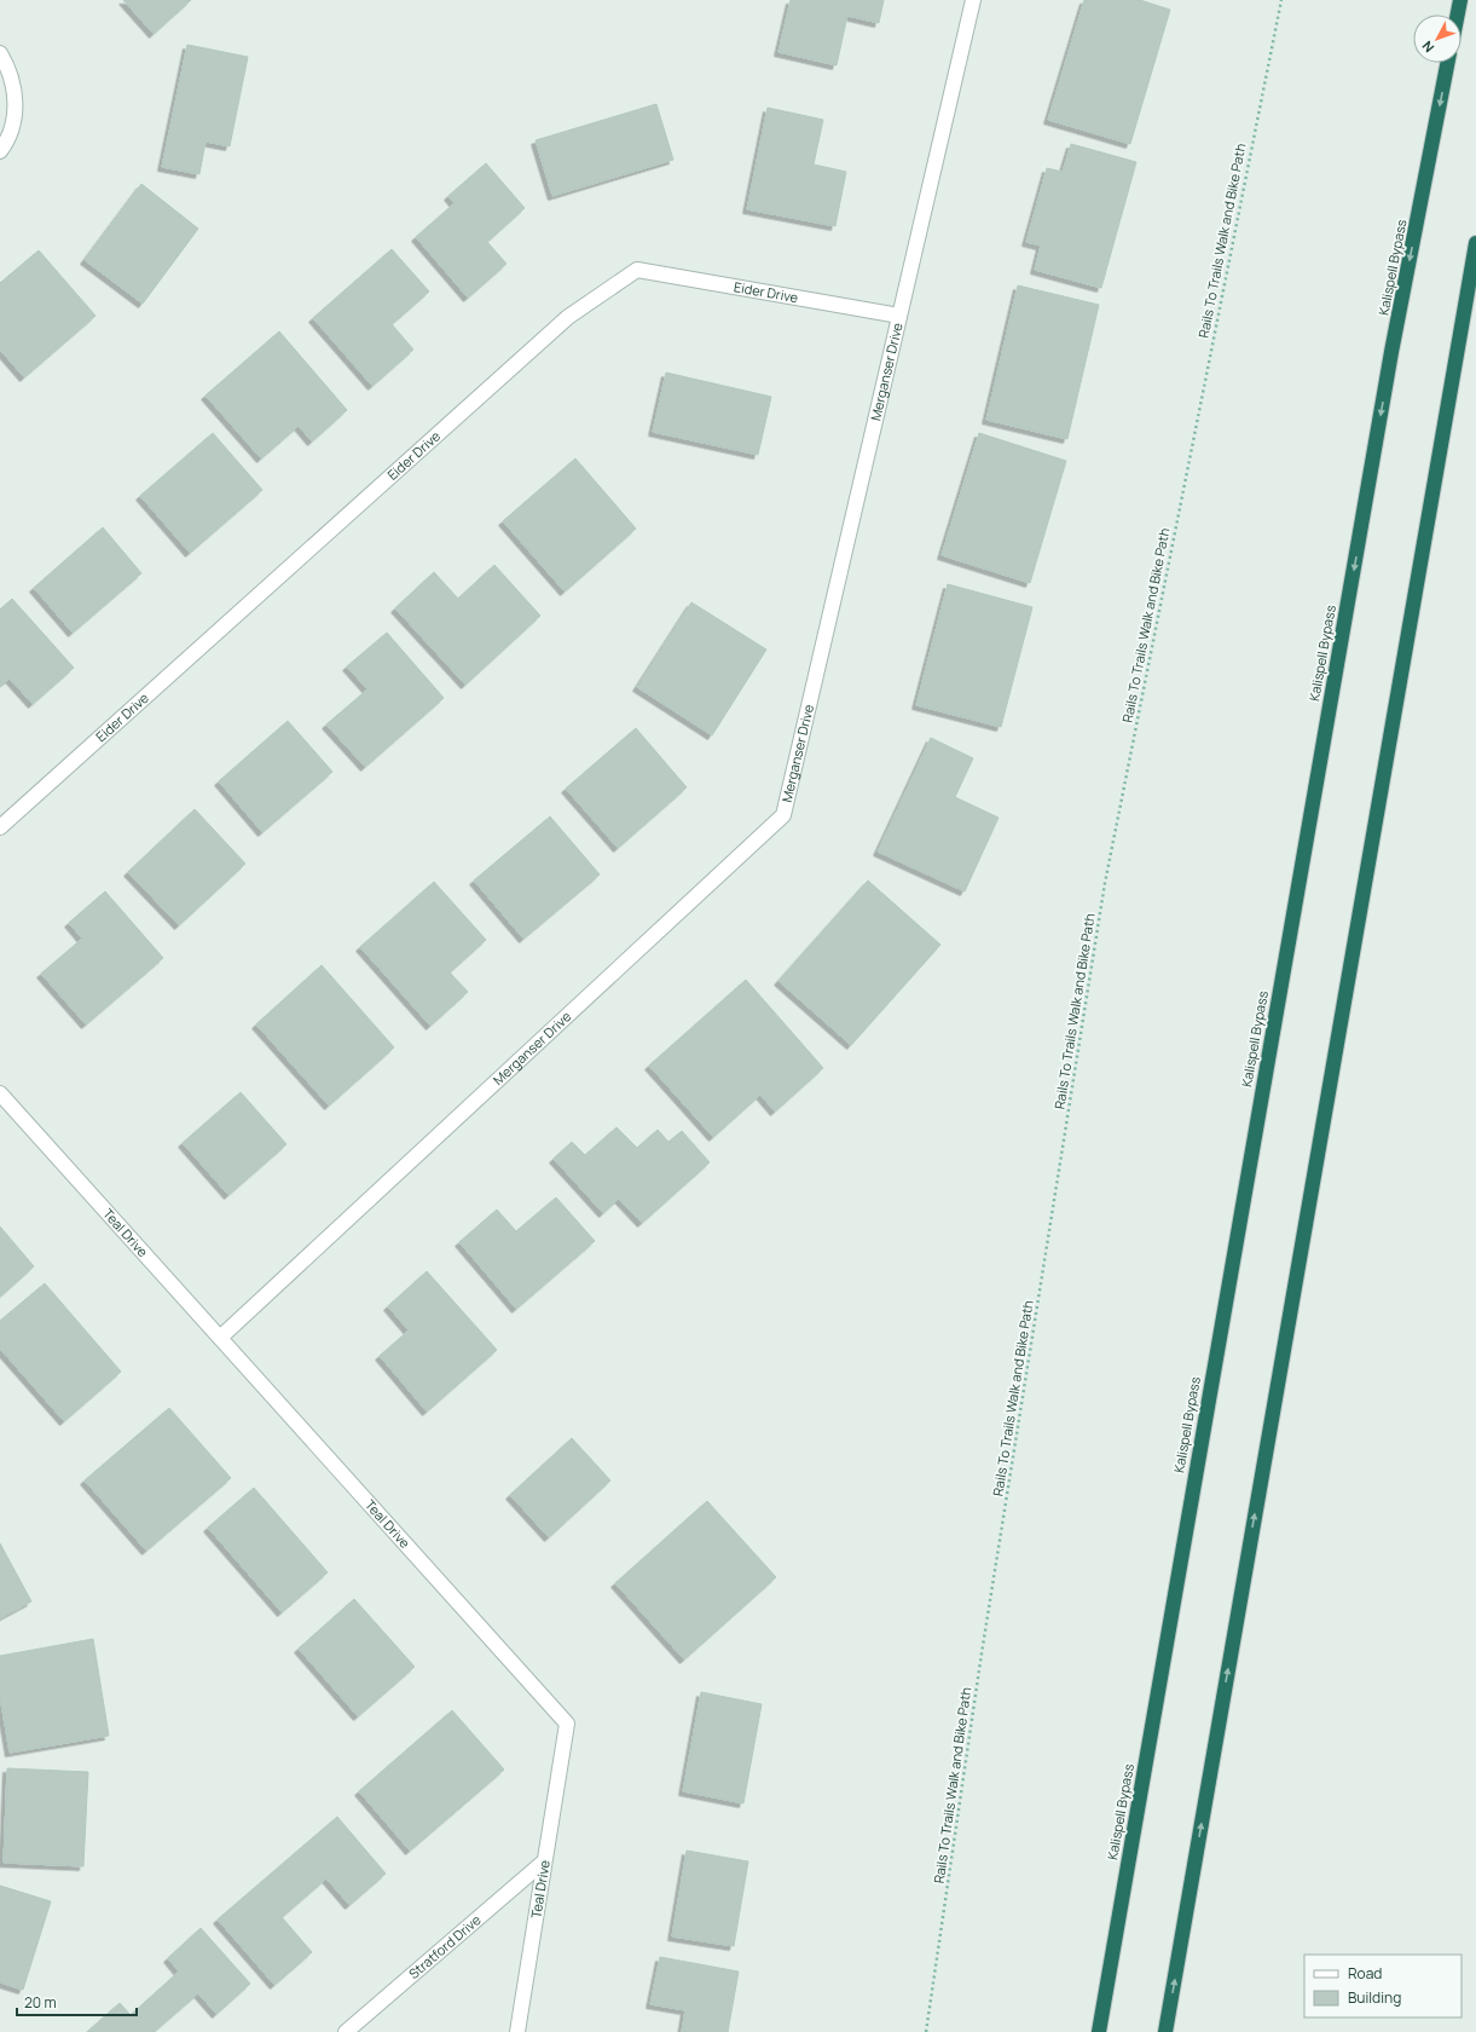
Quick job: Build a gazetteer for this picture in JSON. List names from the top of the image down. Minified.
{"streets":{"highway":["Kalispell Bypass"],"street":["Eider Drive","Merganser Drive","Teal Drive","Stratford Drive"],"path":["Rails To Trails Walk and Bike Path"]},"crossings":[["Eider Drive","Merganser Drive"],["Merganser Drive","Teal Drive"],["Teal Drive","Stratford Drive"]],"legend":["Road","Building"],"scale_bar":"20 m","north":"bottom left"}
